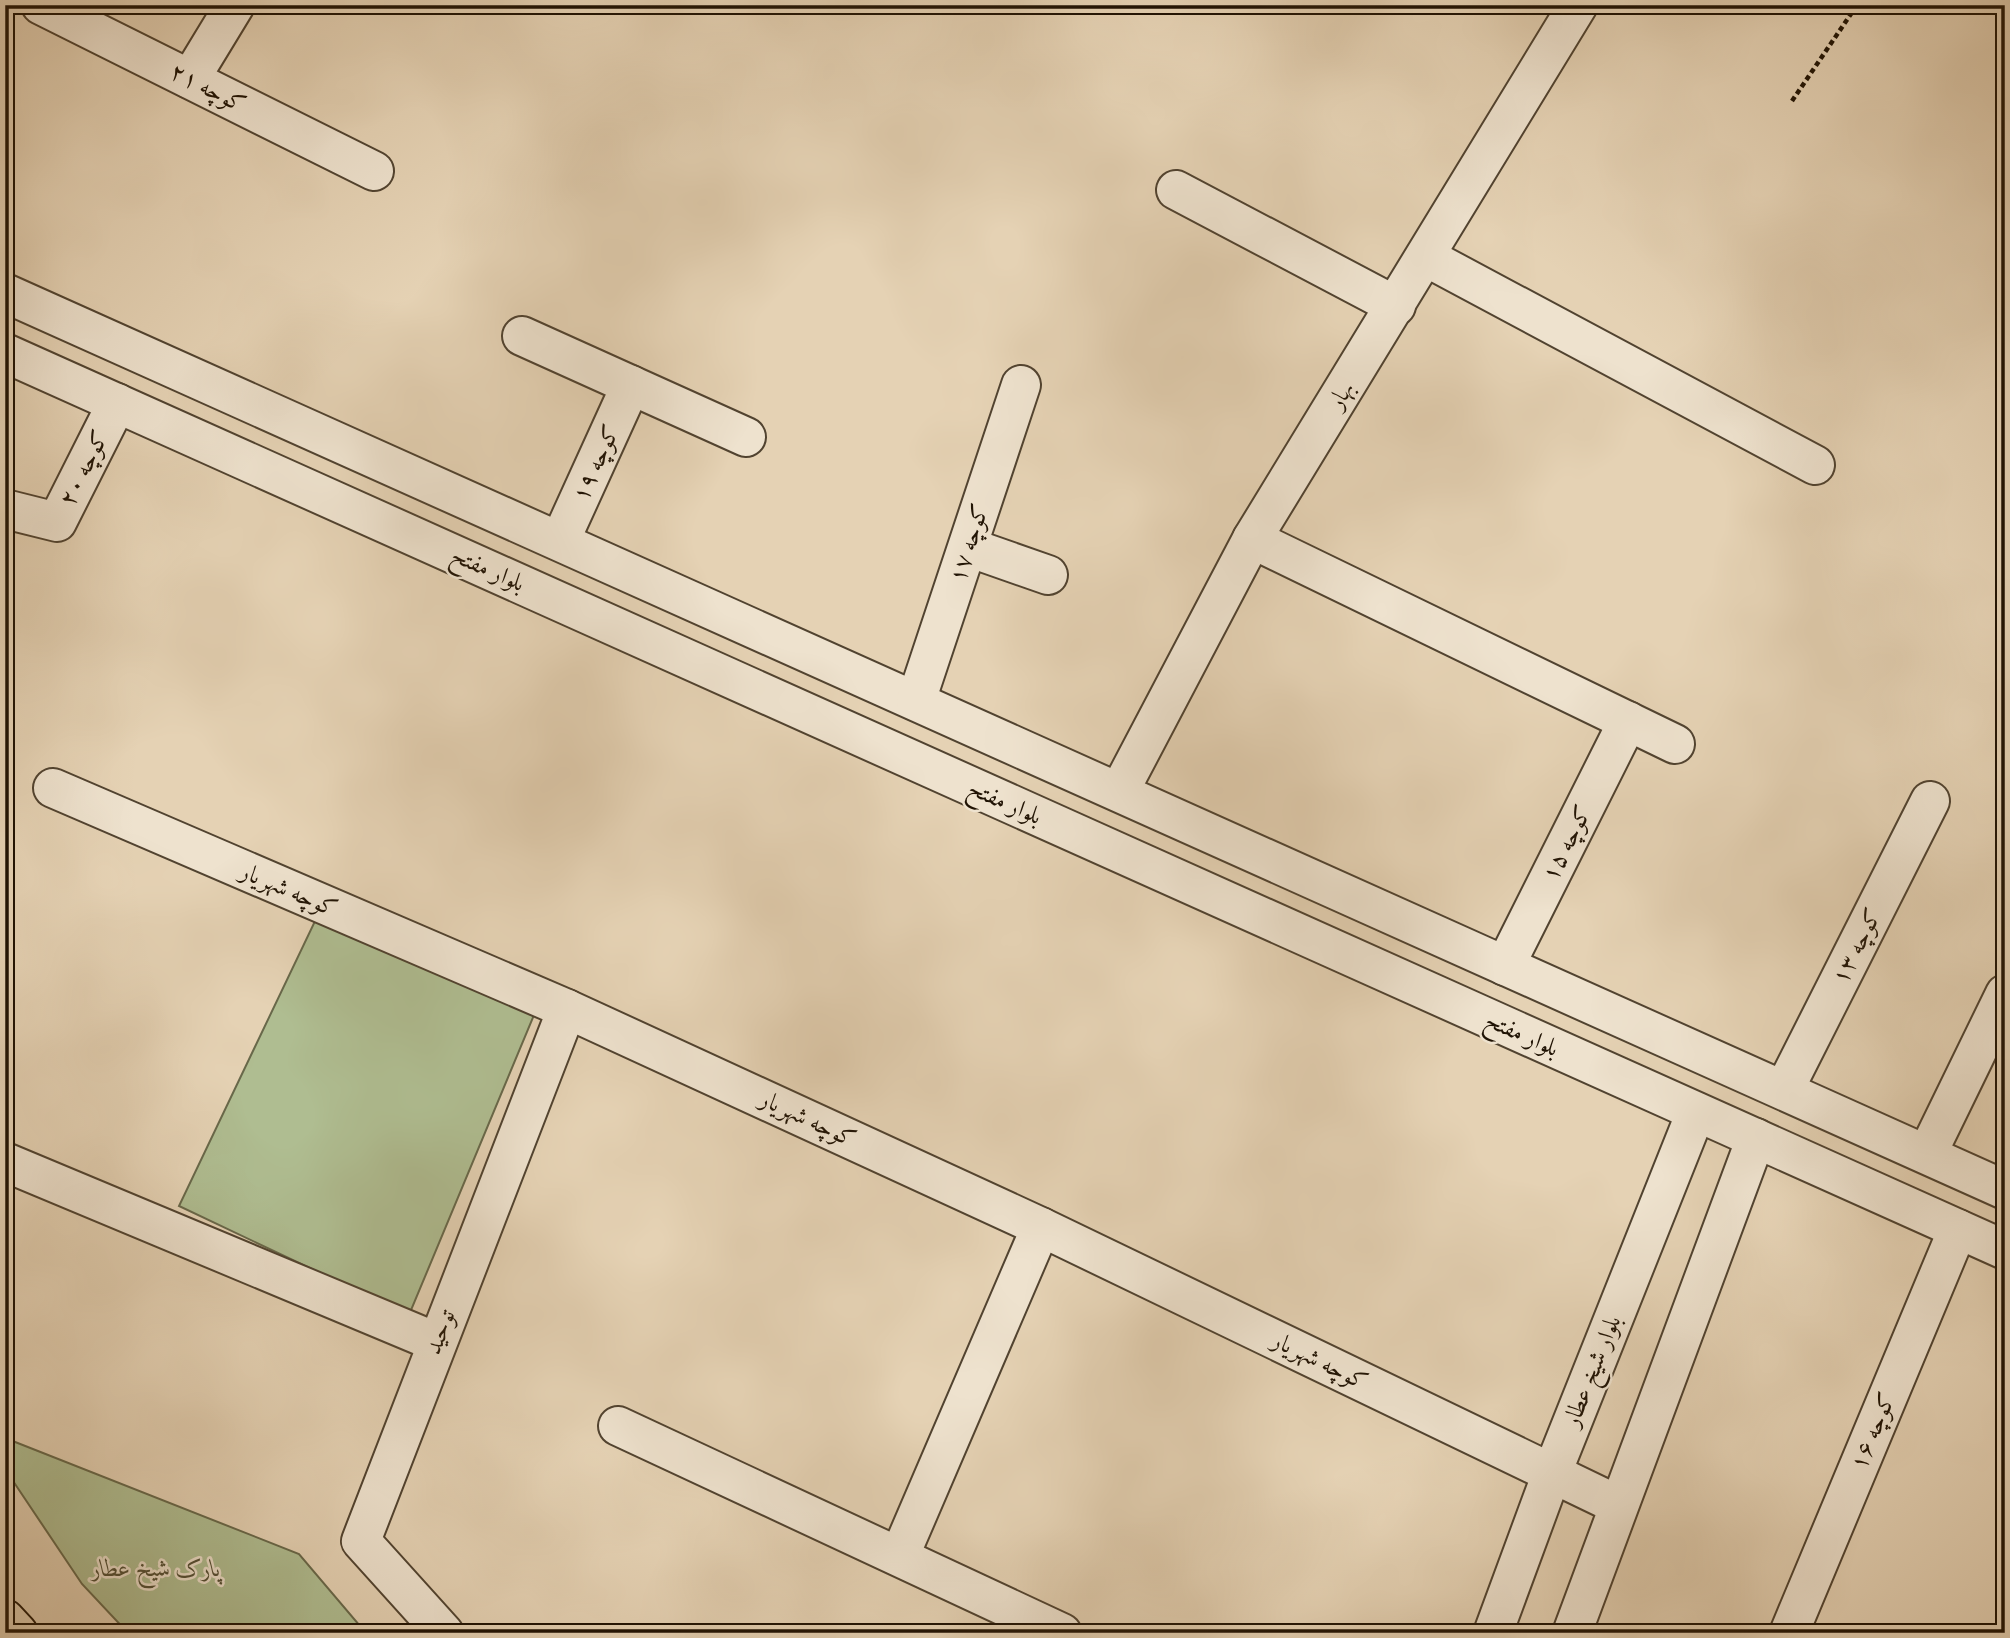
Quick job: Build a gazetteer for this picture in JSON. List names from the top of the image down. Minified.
{"streets":{"street":["کوچه ۲۱","بهار","کوچه ۱۹","کوچه ۲۰","کوچه ۱۷","بلوار مفتح","کوچه ۱۵","کوچه شهریار","کوچه ۱۳","توحید","بلوار شیخ عطار","کوچه ۱۶"]},"crossings":[["کوچه ۲۰","بلوار مفتح"],["بلوار مفتح","بلوار شیخ عطار"],["بلوار مفتح","کوچه ۱۶"],["کوچه شهریار","توحید"],["کوچه شهریار","بلوار شیخ عطار"]],"parks":["پارک شیخ عطار"]}
